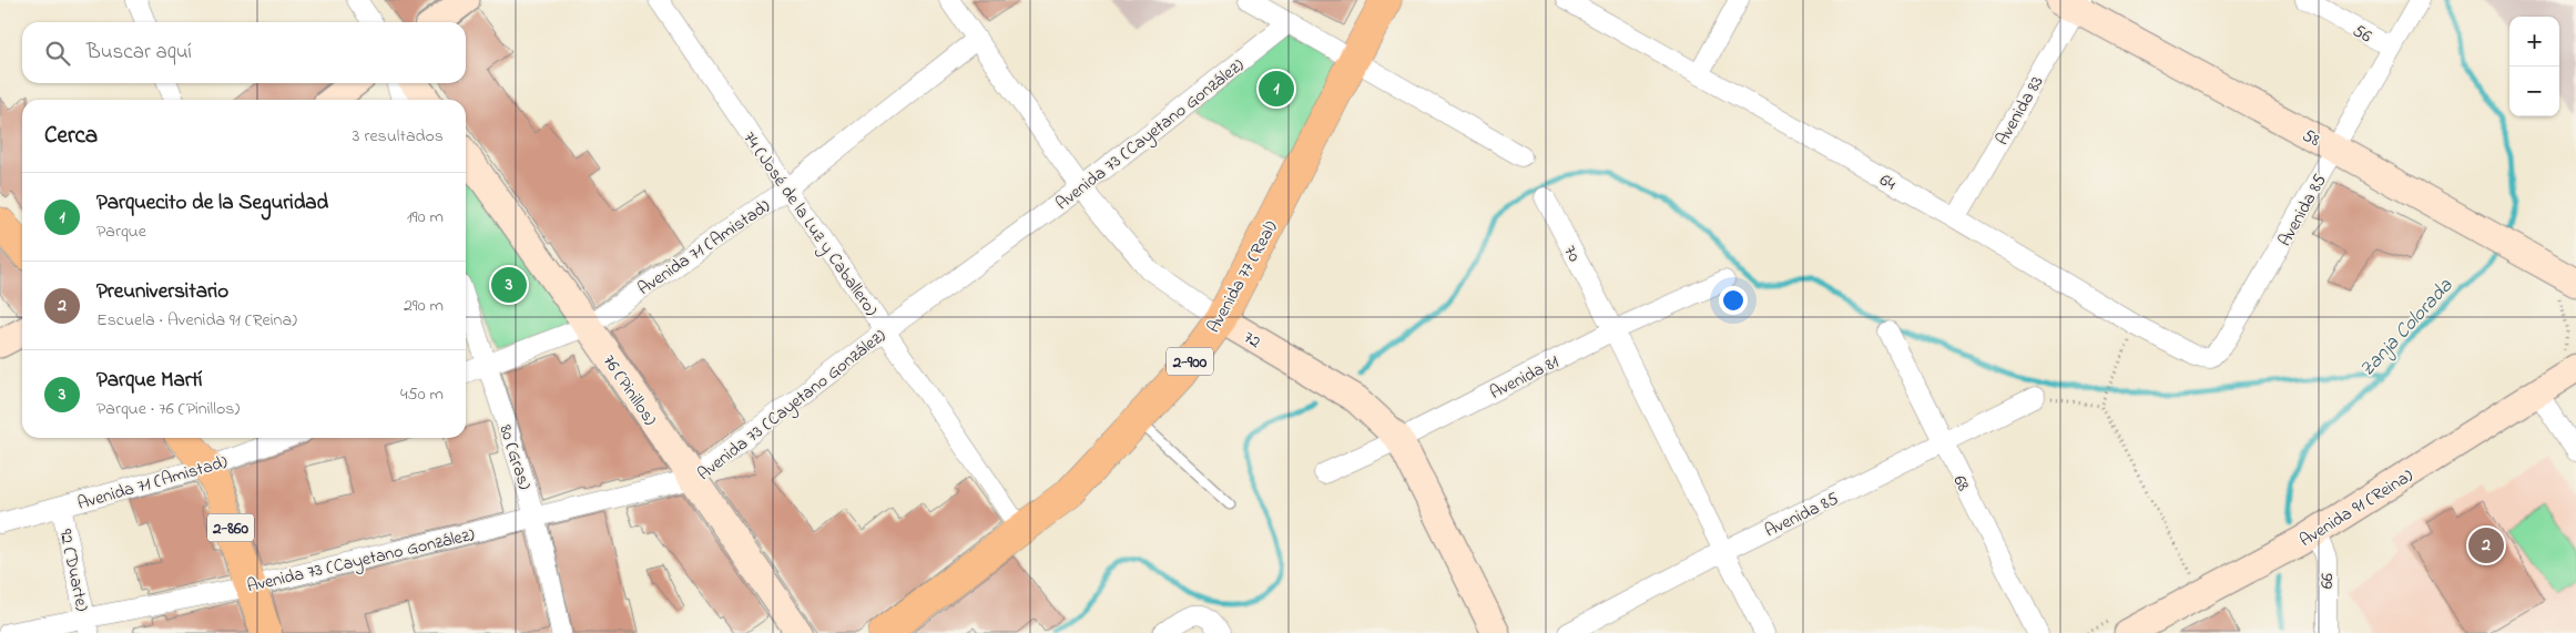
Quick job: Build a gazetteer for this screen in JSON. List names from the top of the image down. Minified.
{"streets":{"main road":["Avenida 77 (Real)","2-900","2-860"],"street":["56","Avenida 83","Avenida 73 (Cayetano González)","58","64","Avenida 85","74 (José de la Luz y Caballero)","Avenida 71 (Amistad)","70","72","Avenida 81","76 (Pinillos)","80 (Gras)","68","Avenida 91 (Reina)","92 (Duarte)","66"]},"crossings":[["56","Avenida 85"],["Avenida 83","58"],["Avenida 83","64"],["Avenida 73 (Cayetano González)","74 (José de la Luz y Caballero)"],["Avenida 73 (Cayetano González)","72"],["Avenida 73 (Cayetano González)","76 (Pinillos)"],["Avenida 73 (Cayetano González)","80 (Gras)"],["Avenida 73 (Cayetano González)","2-860"],["Avenida 73 (Cayetano González)","92 (Duarte)"],["58","Avenida 85"],["64","Avenida 85"],["Avenida 85","70"],["Avenida 85","68"],["74 (José de la Luz y Caballero)","Avenida 71 (Amistad)"],["74 (José de la Luz y Caballero)","Avenida 77 (Real)"],["Avenida 71 (Amistad)","72"],["Avenida 71 (Amistad)","76 (Pinillos)"],["Avenida 71 (Amistad)","80 (Gras)"],["Avenida 71 (Amistad)","2-860"],["Avenida 71 (Amistad)","92 (Duarte)"],["70","Avenida 81"],["Avenida 77 (Real)","72"],["72","Avenida 81"],["Avenida 91 (Reina)","66"]],"water":["Zanja Colorada"],"page":{"map_buttons":["+","−"],"search":"Buscar aquí","pins":["1","3","2"],"heading":["Cerca","3 resultados"],"list":[{"mark":"1","name":"Parquecito de la Seguridad","note":"Parque","value":"190 m"},{"mark":"2","name":"Preuniversitario","note":"Escuela · Avenida 91 (Reina)","value":"290 m"},{"mark":"3","name":"Parque Martí","note":"Parque · 76 (Pinillos)","value":"450 m"}]}}
